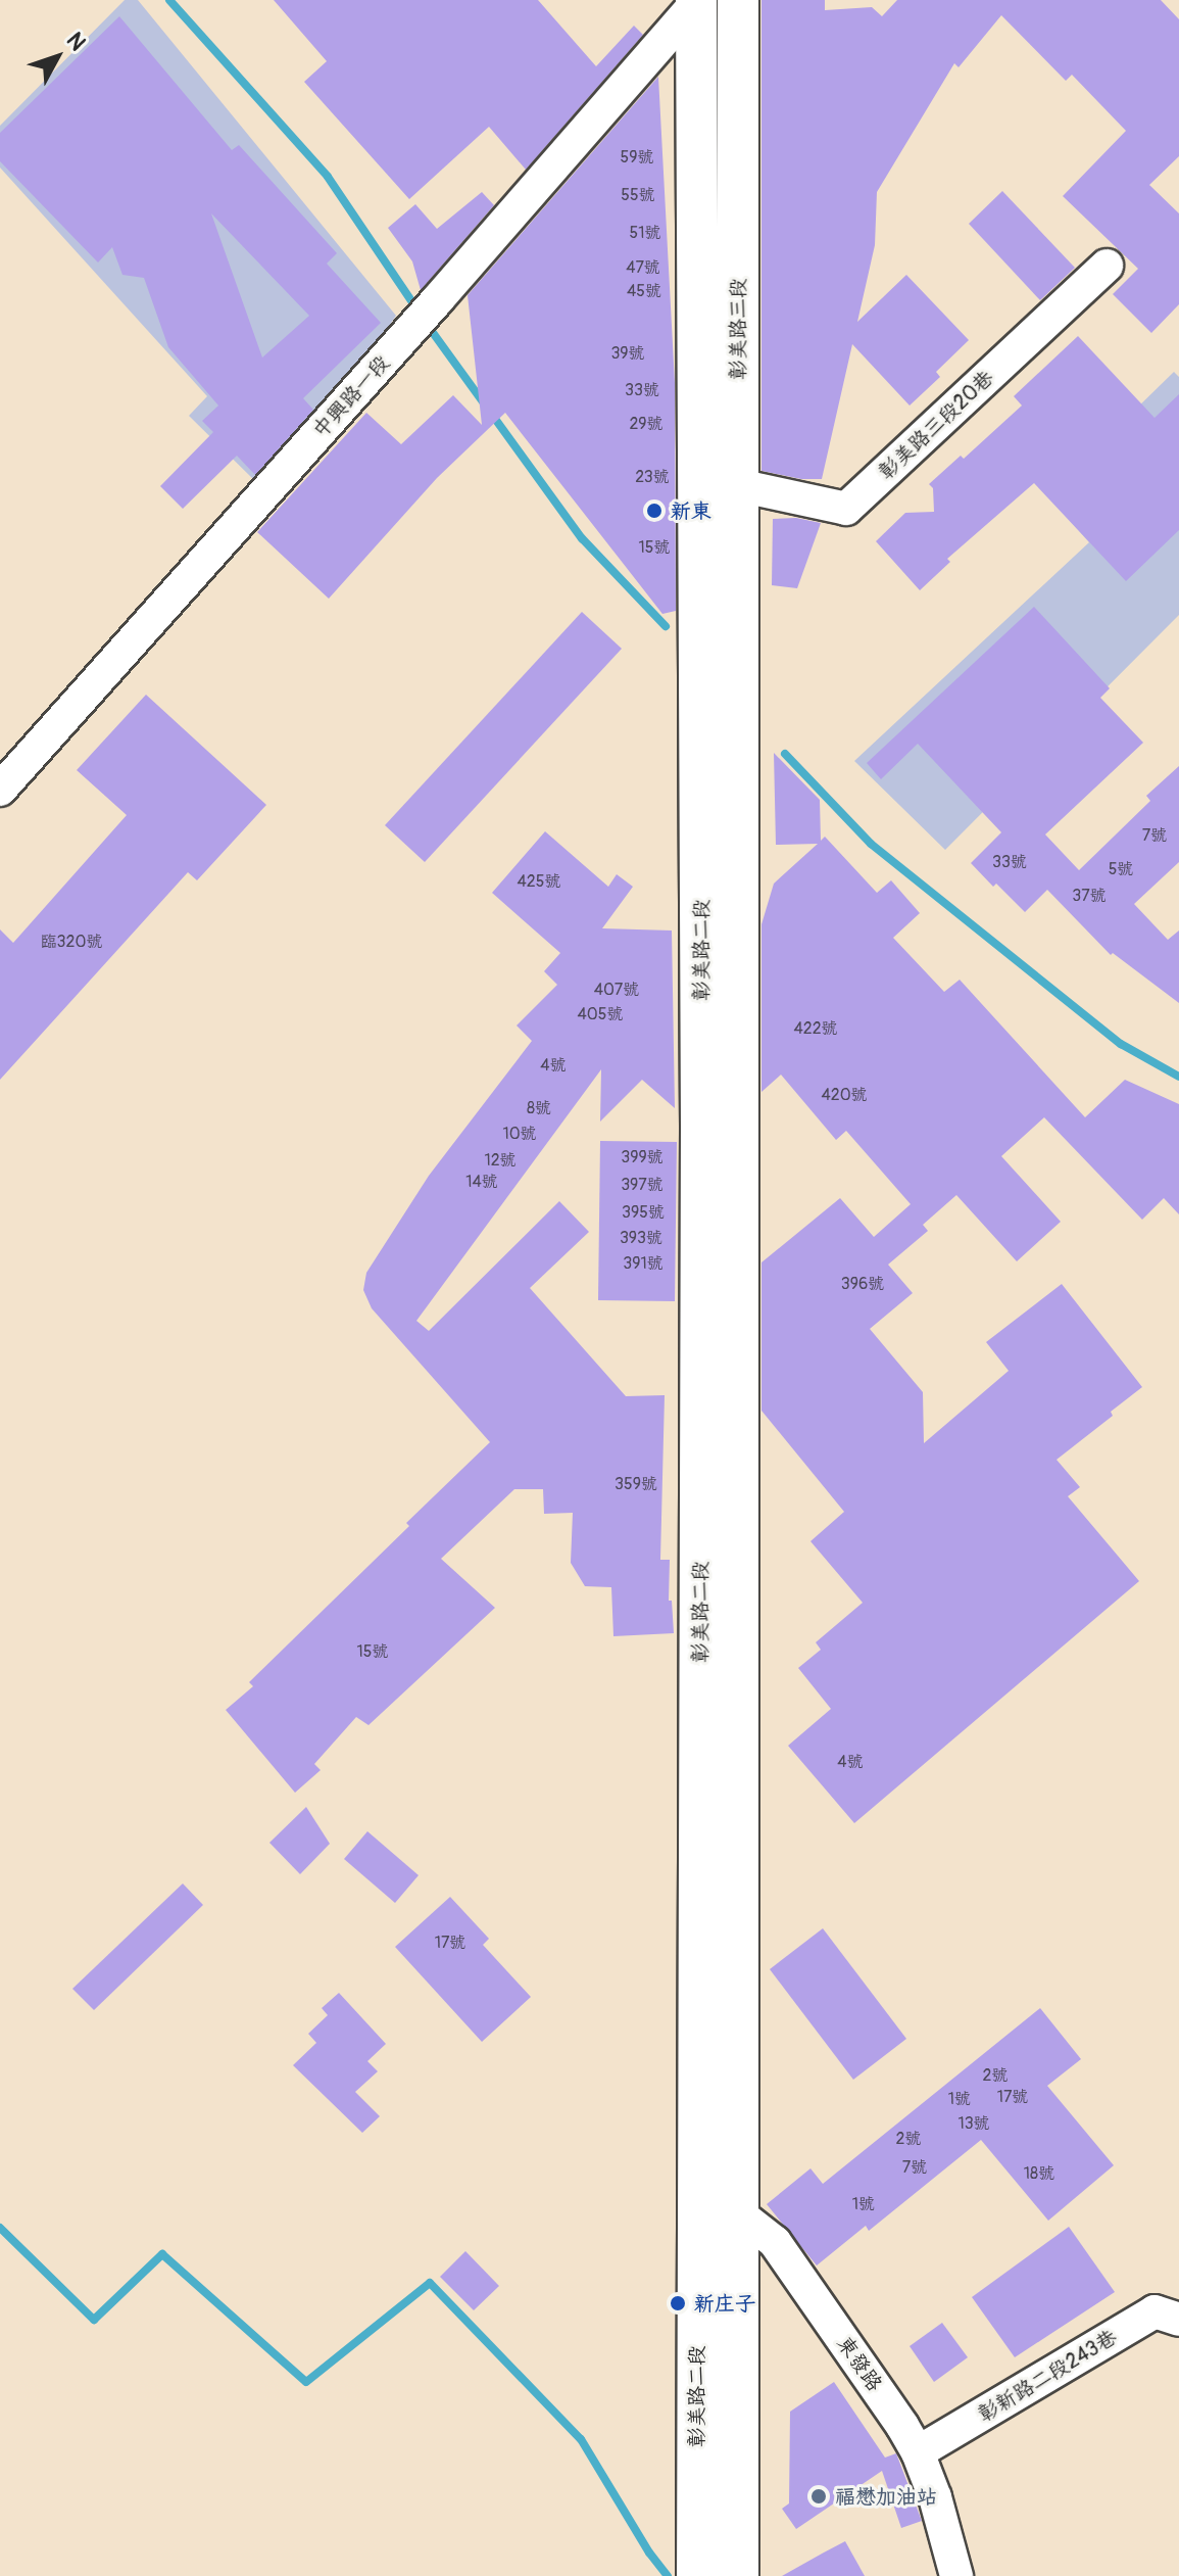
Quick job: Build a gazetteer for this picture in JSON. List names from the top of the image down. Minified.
{"streets":{"main road":["彰美路三段","彰美路二段"],"street":["中興路一段","彰美路三段20巷","東發路","彰新路二段243巷"]},"crossings":[["彰美路三段","中興路一段"],["彰美路三段","彰美路三段20巷"],["彰美路三段","彰美路二段"],["彰美路二段","東發路"],["東發路","彰新路二段243巷"]],"places":["新東","新庄子","福懋加油站"],"house_numbers":["59號","55號","51號","47號","45號","39號","33號","29號","23號","15號","7號","33號","5號","425號","37號","臨320號","407號","405號","422號","4號","420號","8號","10號","399號","12號","14號","397號","395號","393號","391號","396號","359號","15號","4號","17號","2號","17號","1號","13號","2號","7號","18號","1號"],"north":"top right"}
